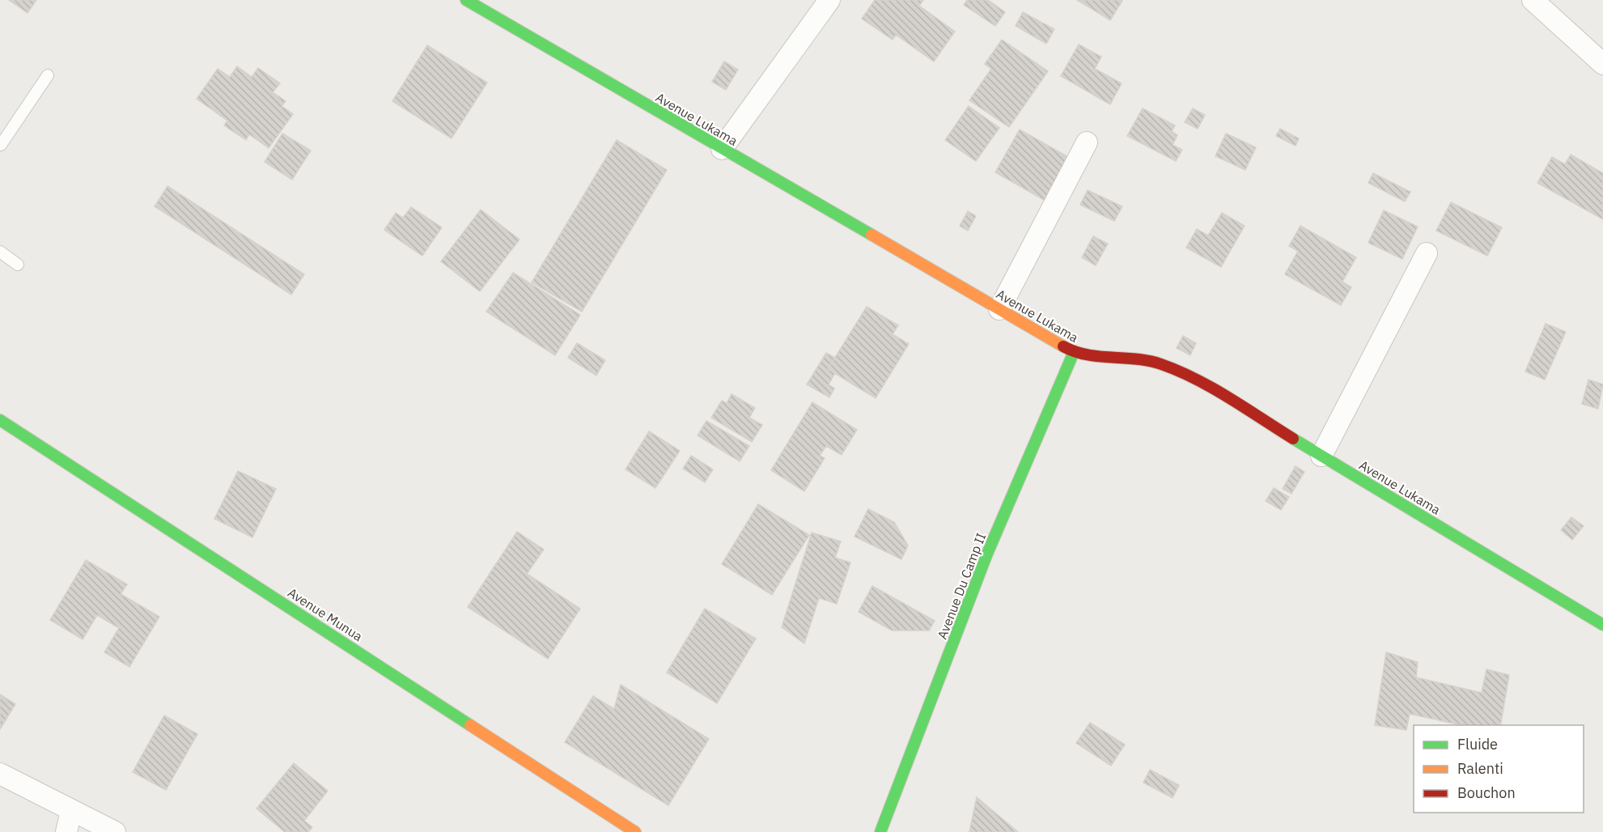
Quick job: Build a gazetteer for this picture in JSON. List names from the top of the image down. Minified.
{"streets":{"street":["Avenue Lukama","Avenue Du Camp II","Avenue Munua"]},"crossings":[["Avenue Lukama","Avenue Du Camp II"]],"legend":["Fluide","Ralenti","Bouchon"]}
